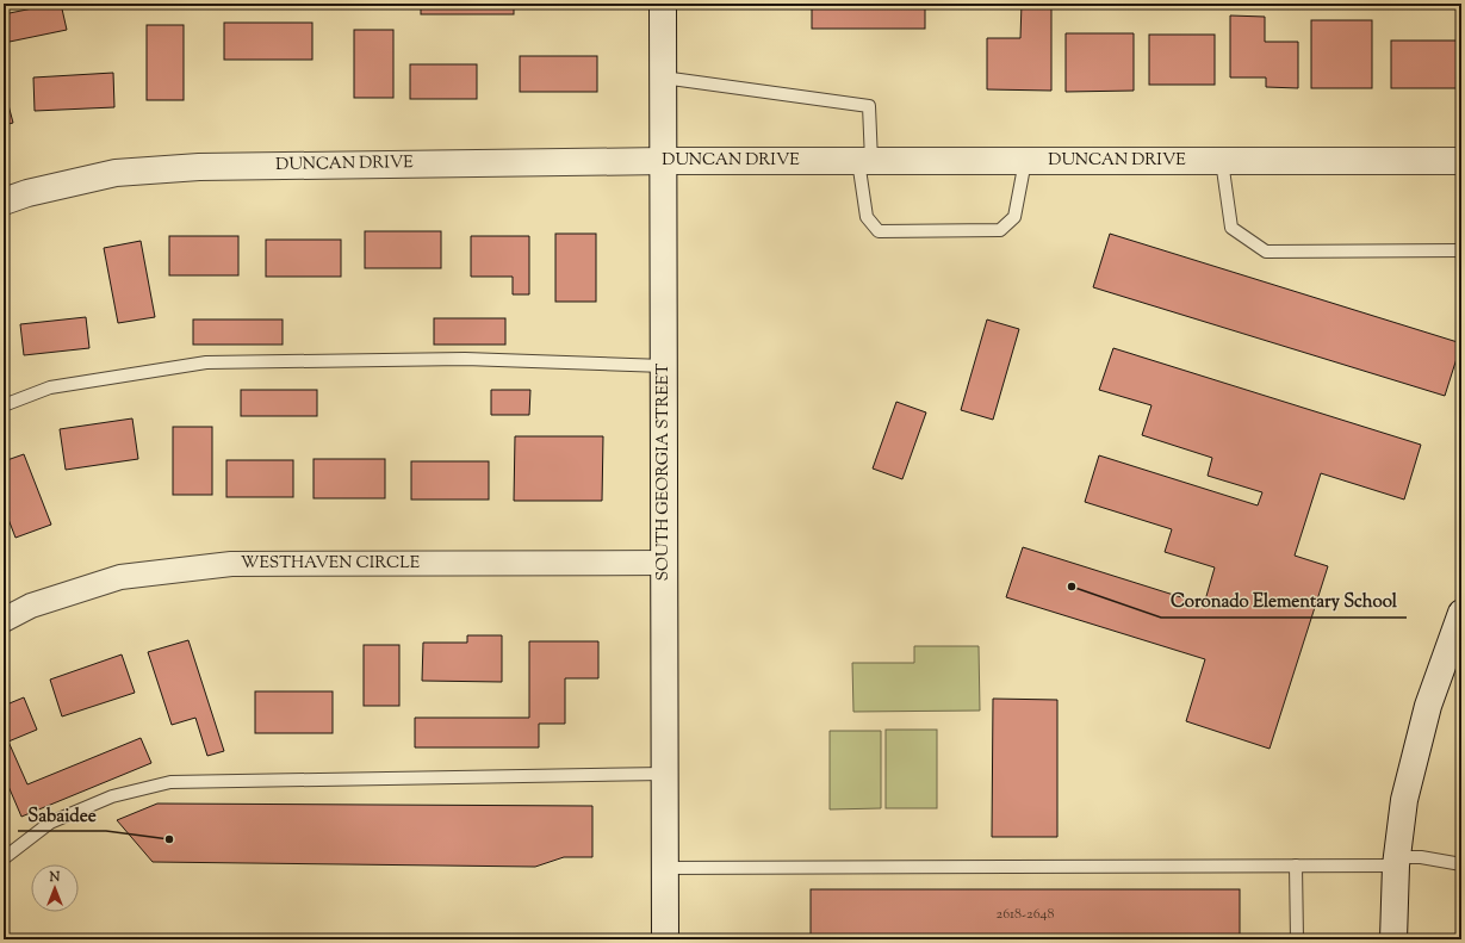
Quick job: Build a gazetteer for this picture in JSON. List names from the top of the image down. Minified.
{"streets":{"street":["DUNCAN DRIVE","SOUTH GEORGIA STREET","WESTHAVEN CIRCLE"]},"crossings":[["DUNCAN DRIVE","SOUTH GEORGIA STREET"],["SOUTH GEORGIA STREET","WESTHAVEN CIRCLE"]],"places":["Coronado Elementary School","Sabaidee"],"house_numbers":["2618-2648"],"north":"top"}
